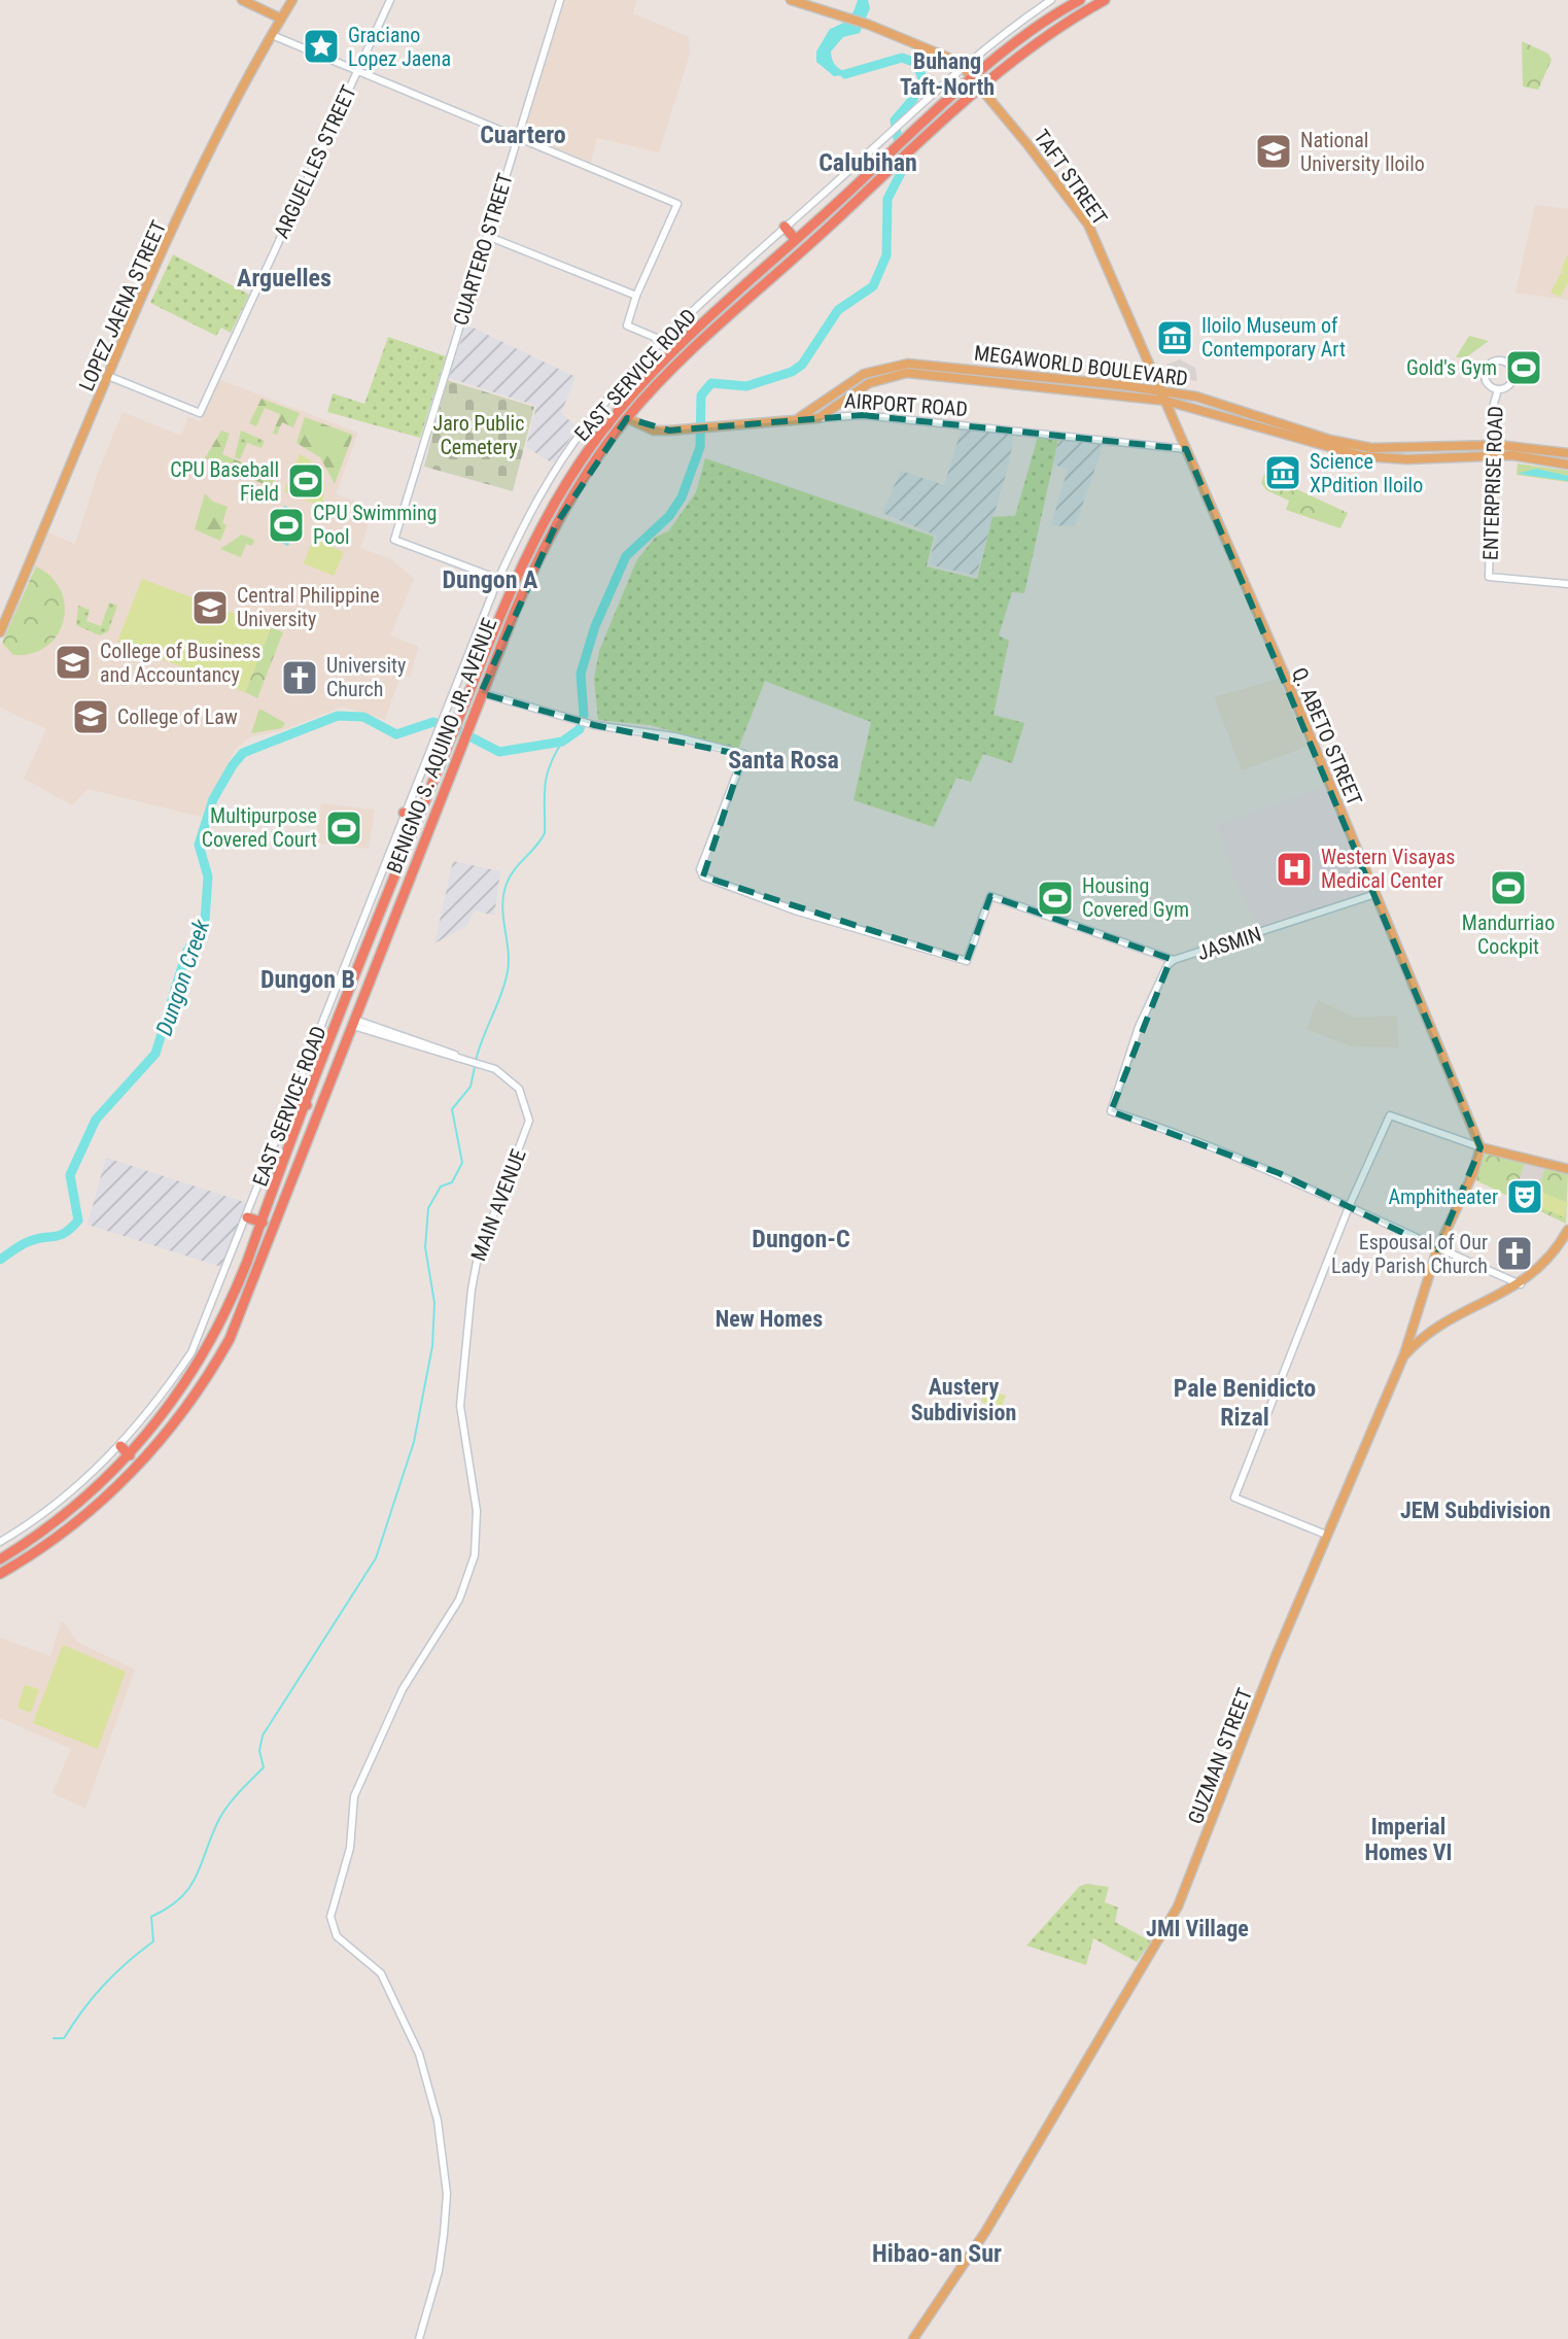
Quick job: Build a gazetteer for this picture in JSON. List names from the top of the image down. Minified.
{"streets":{"highway":["BENIGNO S. AQUINO JR. AVENUE"],"main road":["TAFT STREET","LOPEZ JAENA STREET","MEGAWORLD BOULEVARD","AIRPORT ROAD","Q. ABETO STREET","GUZMAN STREET"],"street":["ARGUELLES STREET","CUARTERO STREET","EAST SERVICE ROAD","ENTERPRISE ROAD","JASMIN","MAIN AVENUE"]},"crossings":[["ARGUELLES STREET","LOPEZ JAENA STREET"],["TAFT STREET","EAST SERVICE ROAD"],["TAFT STREET","Q. ABETO STREET"],["TAFT STREET","BENIGNO S. AQUINO JR. AVENUE"],["CUARTERO STREET","EAST SERVICE ROAD"],["MEGAWORLD BOULEVARD","AIRPORT ROAD"],["MEGAWORLD BOULEVARD","ENTERPRISE ROAD"],["MEGAWORLD BOULEVARD","Q. ABETO STREET"],["AIRPORT ROAD","Q. ABETO STREET"],["AIRPORT ROAD","BENIGNO S. AQUINO JR. AVENUE"],["Q. ABETO STREET","JASMIN"],["Q. ABETO STREET","GUZMAN STREET"],["BENIGNO S. AQUINO JR. AVENUE","JASMIN"],["BENIGNO S. AQUINO JR. AVENUE","MAIN AVENUE"]],"districts":["Buhang Taft-North","Cuartero","Calubihan","Arguelles","Dungon A","Santa Rosa","Dungon B","Dungon-C","New Homes","Austery Subdivision","Pale Benidicto Rizal","JEM Subdivision","Imperial Homes VI","JMI Village","Hibao-an Sur"],"water":["Dungon Creek"],"parks":["Jaro Public Cemetery"],"places":{"place":["Graciano Lopez Jaena"],"school or university":["National University Iloilo","Central Philippine University","College of Business and Accountancy","College of Law"],"museum":["Iloilo Museum of Contemporary Art","Science XPdition Iloilo"],"sports":["Gold's Gym","CPU Baseball Field","CPU Swimming Pool","Multipurpose Covered Court","Mandurriao Cockpit","Housing Covered Gym"],"church":["University Church","Espousal of Our Lady Parish Church"],"hospital":["Western Visayas Medical Center"],"theatre":["Amphitheater"]}}
